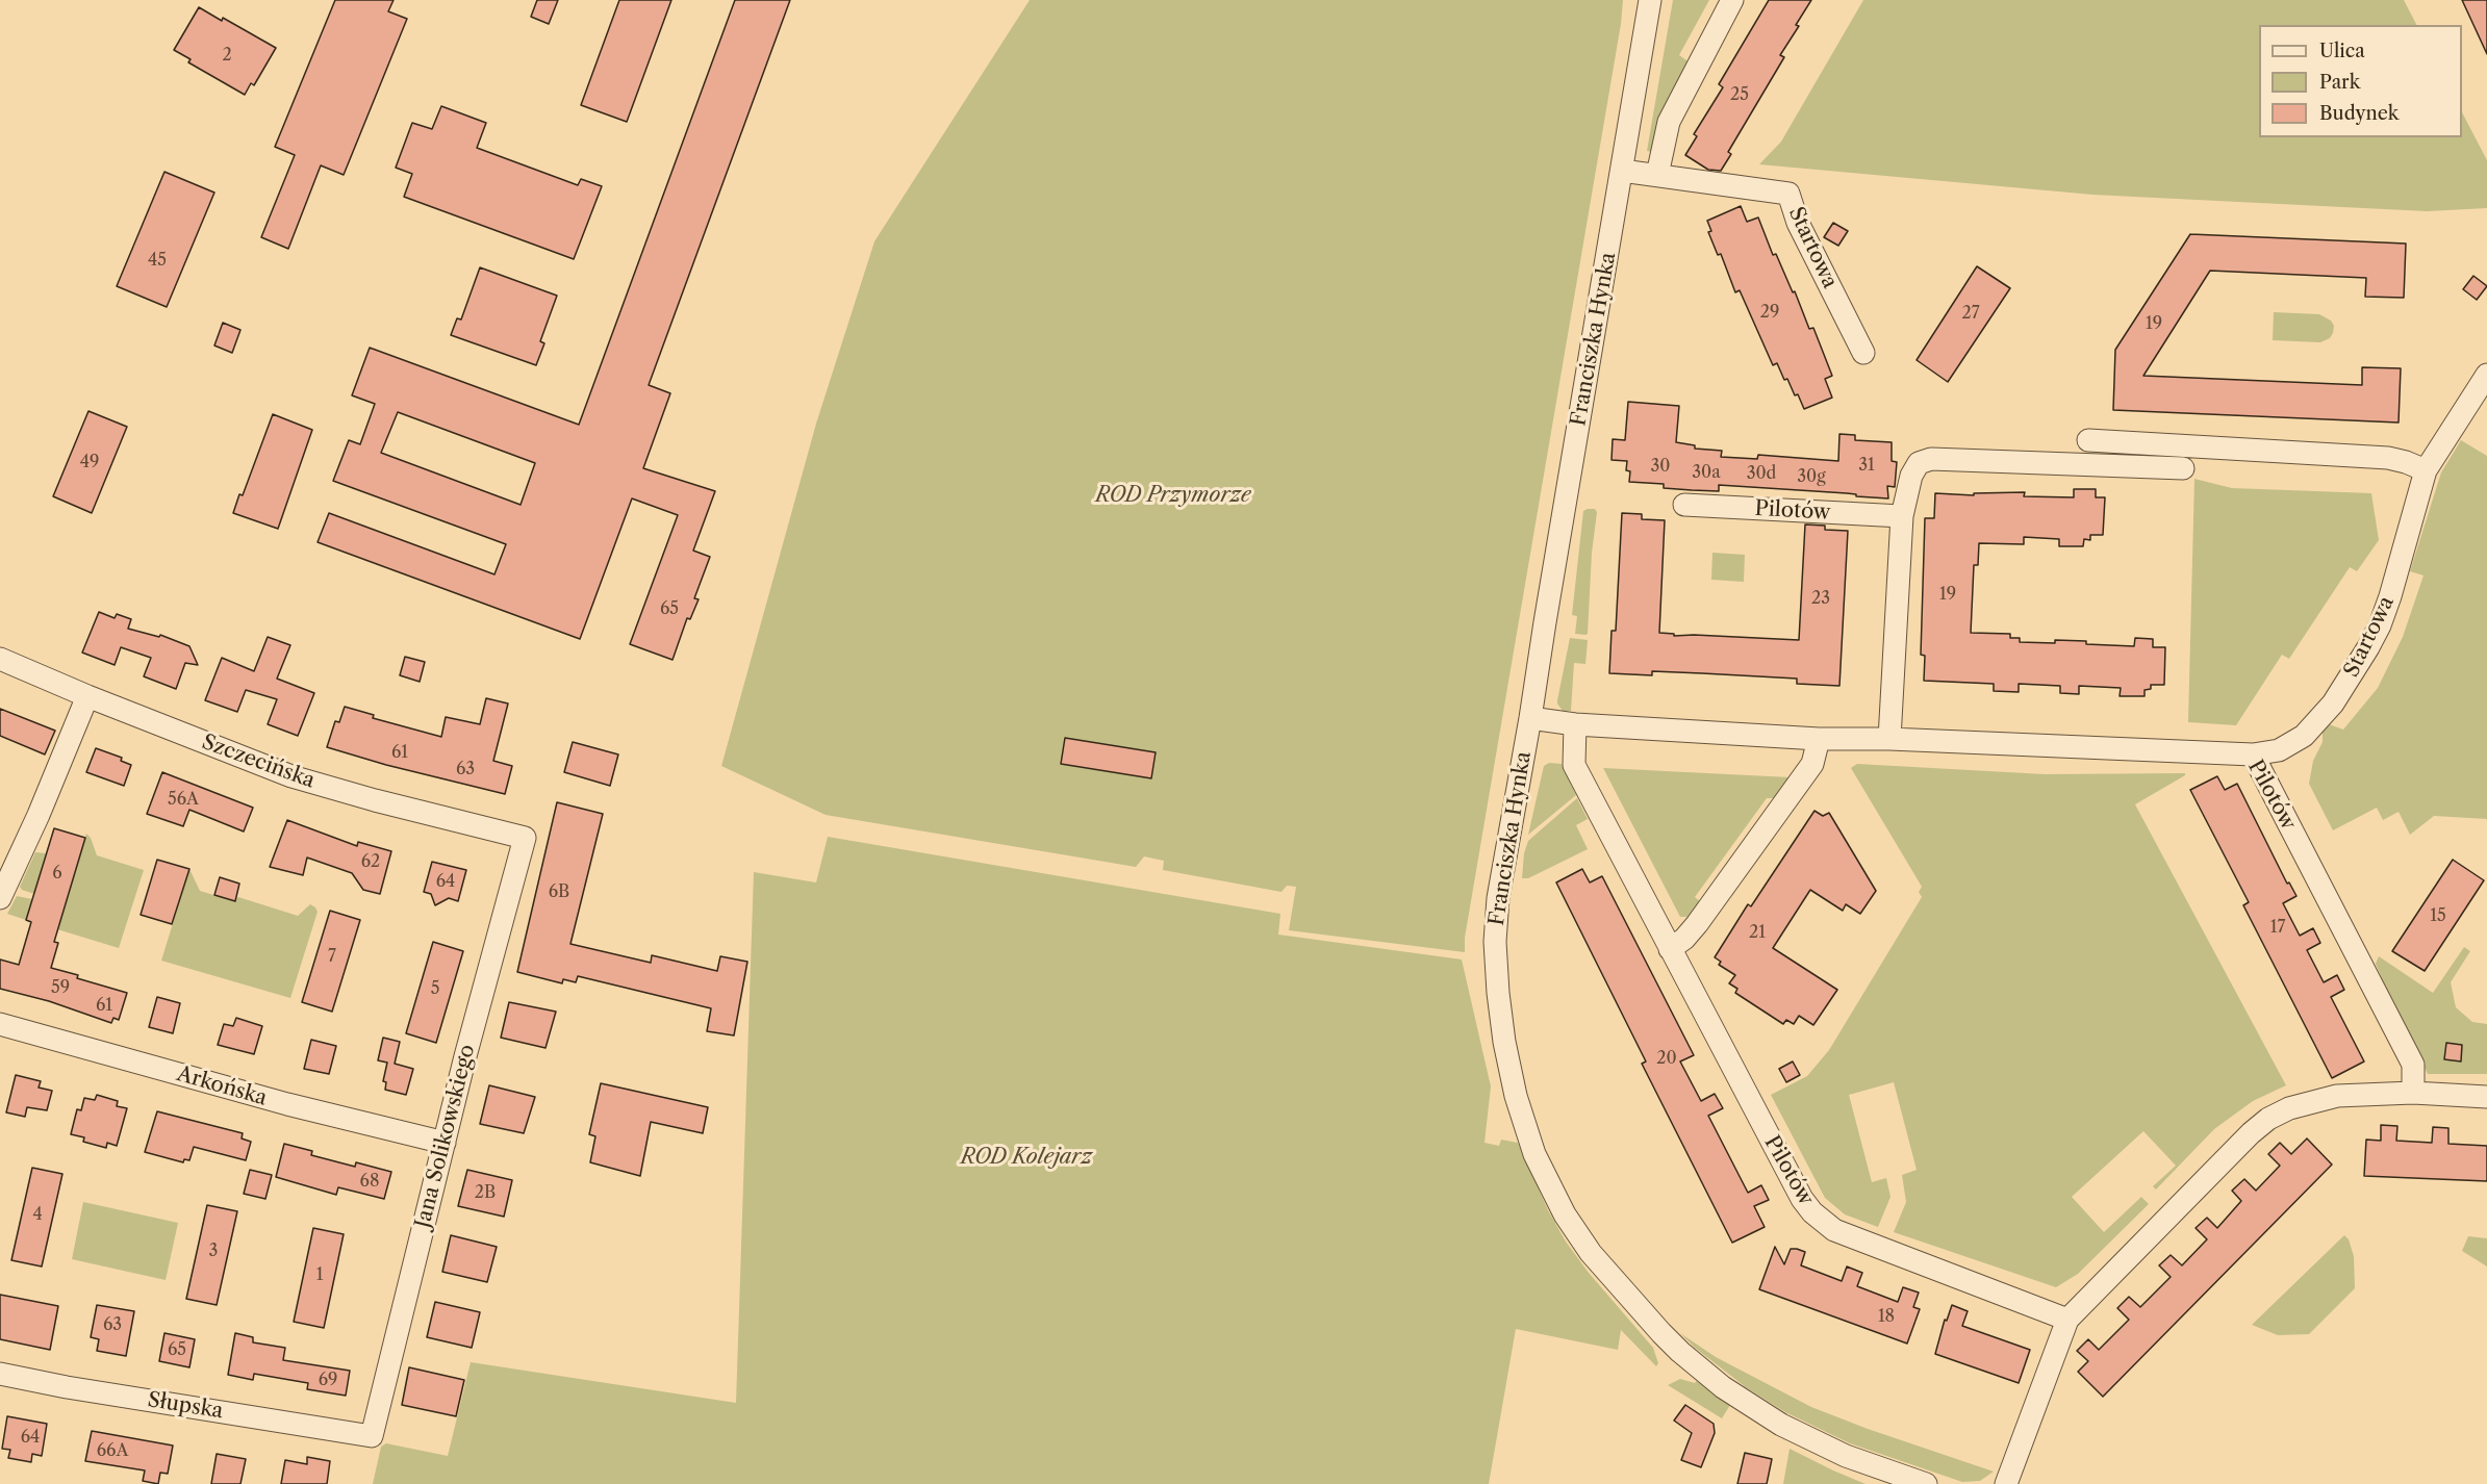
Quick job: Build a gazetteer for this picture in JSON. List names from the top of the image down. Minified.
{"streets":{"street":["Startowa","Franciszka Hynka","Pilotów","Szczecińska","Arkońska","Jana Solikowskiego","Słupska"]},"crossings":[["Startowa","Franciszka Hynka"],["Startowa","Pilotów"],["Franciszka Hynka","Pilotów"],["Szczecińska","Jana Solikowskiego"],["Arkońska","Jana Solikowskiego"],["Jana Solikowskiego","Słupska"]],"parks":["ROD Przymorze","ROD Kolejarz"],"house_numbers":["2","25","45","29","27","19","49","31","30","30a","30d","30g","19","23","65","61","63","56A","62","6","64","6B","15","17","21","7","59","5","61","20","68","2B","4","3","1","18","63","65","69","64","66A"],"legend":["Ulica","Park","Budynek"]}
